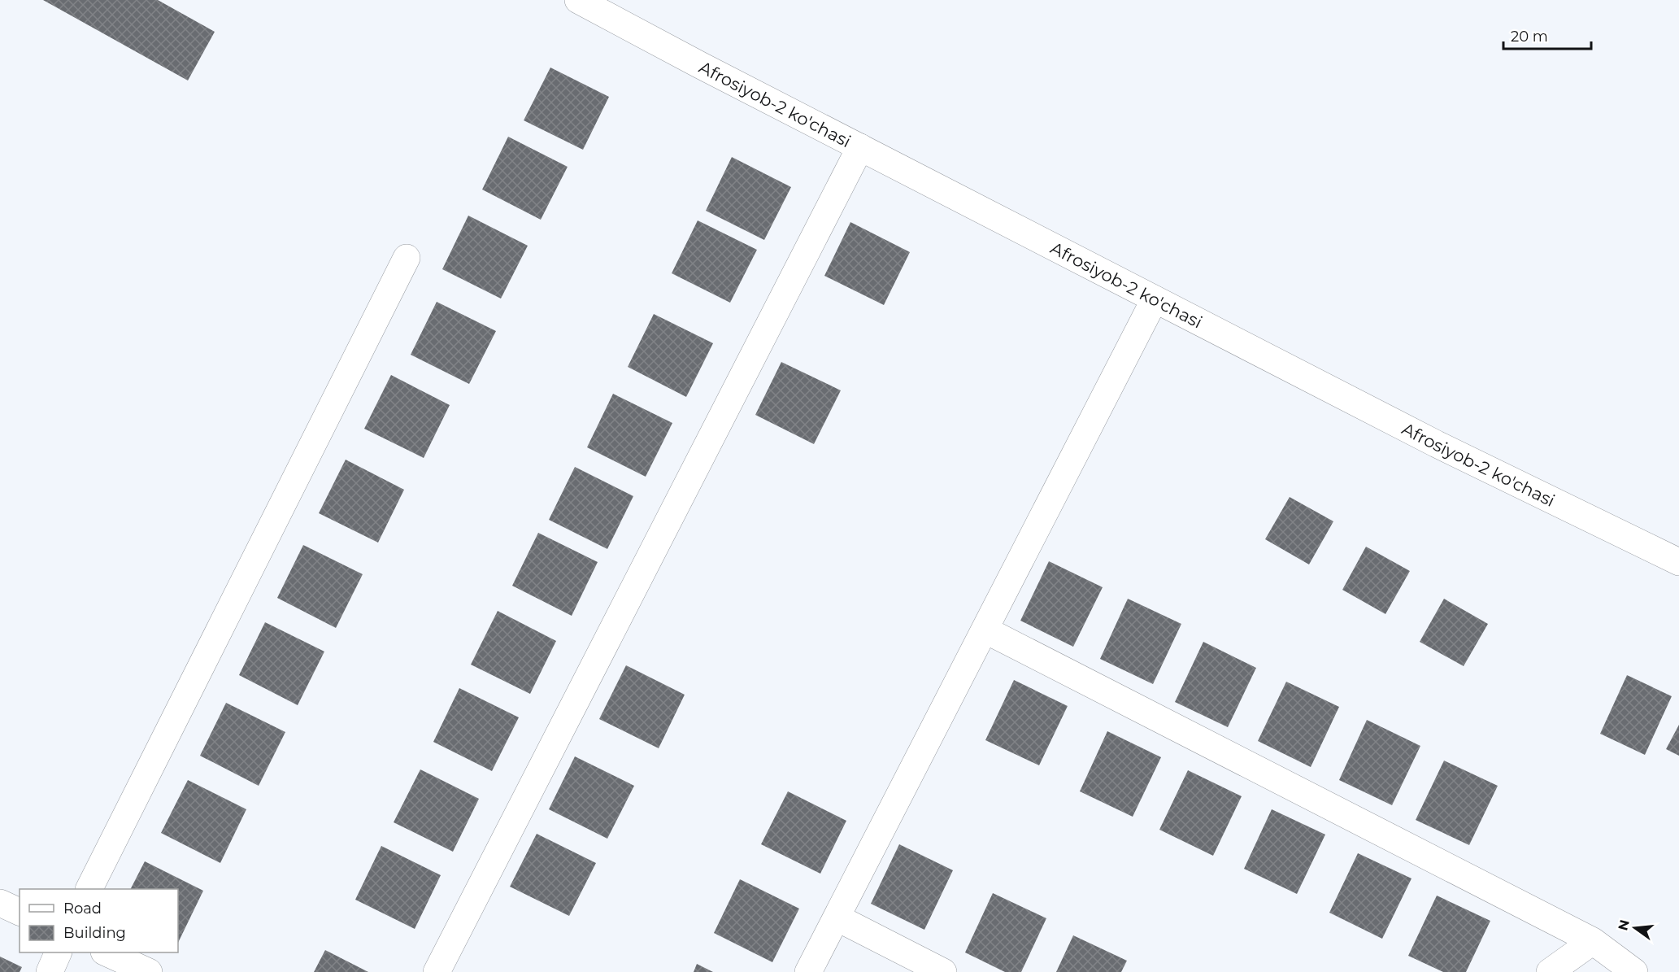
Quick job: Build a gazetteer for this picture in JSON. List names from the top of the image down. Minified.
{"streets":{"street":["Afrosiyob-2 ko'chasi"]},"legend":["Road","Building"],"scale_bar":"20 m","north":"left"}
